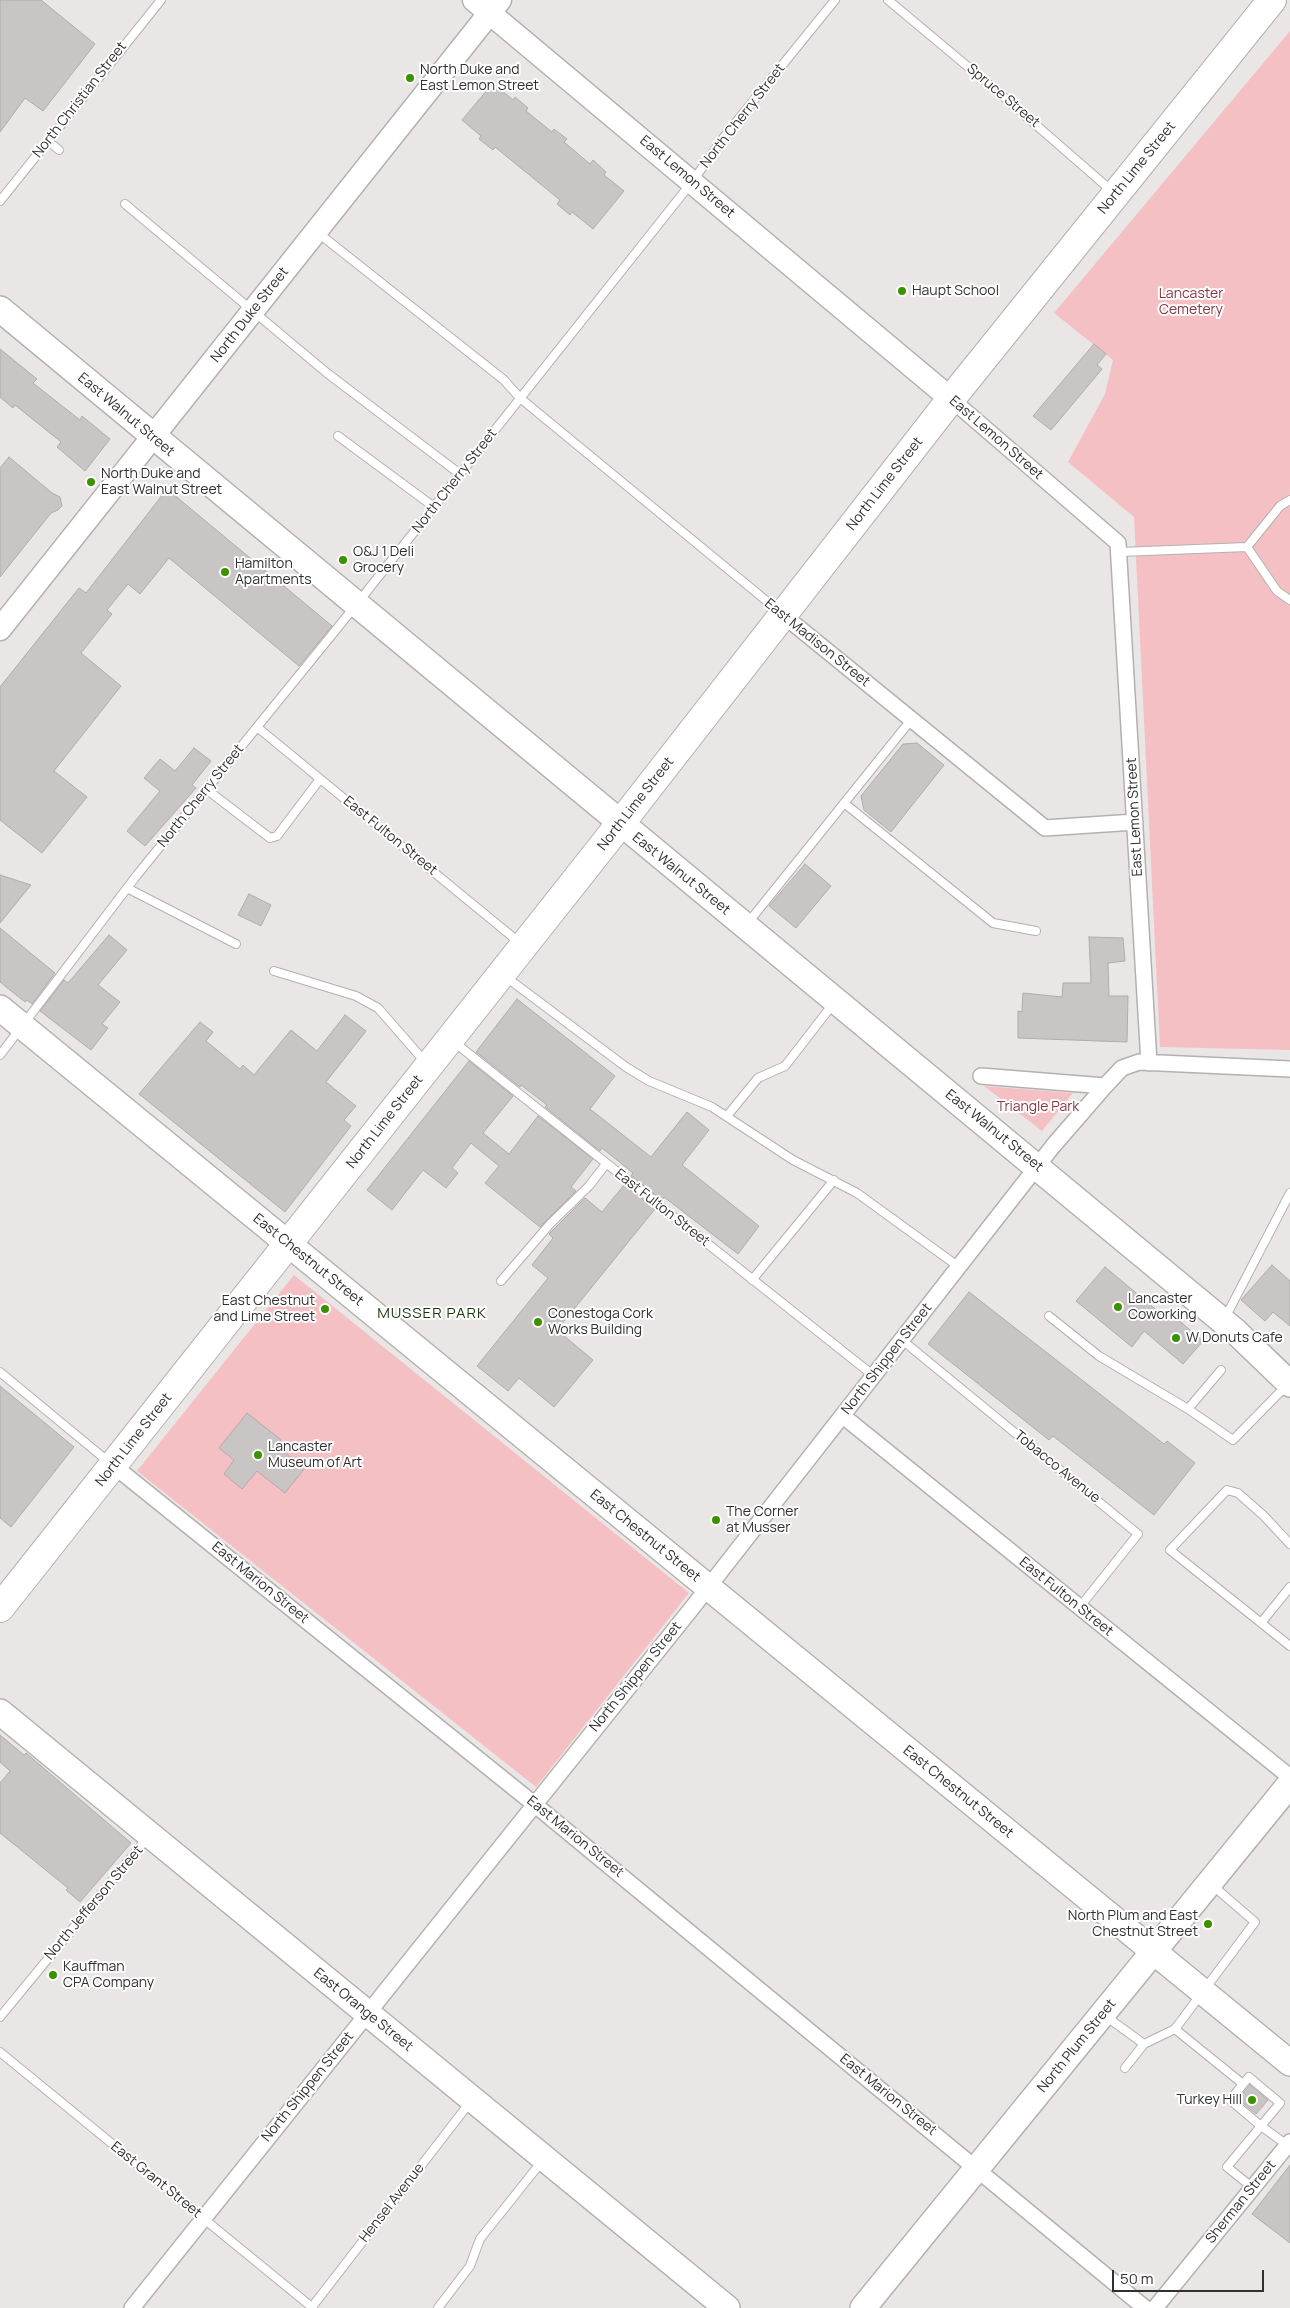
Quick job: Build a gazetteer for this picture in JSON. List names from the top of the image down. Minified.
{"streets":{"highway":["North Lime Street"],"main road":["East Lemon Street","North Duke Street","East Walnut Street","East Chestnut Street","East Orange Street","North Plum Street"],"street":["East Madison Street","East Fulton Street","North Shippen Street","East Marion Street","Sherman Street"],"lane":["Spruce Street","North Christian Street","North Cherry Street","Tobacco Avenue","North Jefferson Street","East Grant Street","Hensel Avenue"]},"crossings":[["Spruce Street","North Lime Street"],["North Cherry Street","East Lemon Street"],["North Cherry Street","East Walnut Street"],["North Cherry Street","East Madison Street"],["North Cherry Street","East Fulton Street"],["North Cherry Street","East Chestnut Street"],["North Lime Street","East Lemon Street"],["North Lime Street","East Walnut Street"],["North Lime Street","East Madison Street"],["North Lime Street","East Fulton Street"],["North Lime Street","East Chestnut Street"],["North Lime Street","East Marion Street"],["East Lemon Street","North Duke Street"],["East Lemon Street","East Madison Street"],["East Lemon Street","North Shippen Street"],["North Duke Street","East Walnut Street"],["North Duke Street","East Madison Street"],["East Walnut Street","North Shippen Street"],["East Fulton Street","North Shippen Street"],["East Fulton Street","Tobacco Avenue"],["East Chestnut Street","North Shippen Street"],["East Chestnut Street","North Plum Street"],["North Shippen Street","Tobacco Avenue"],["North Shippen Street","East Marion Street"],["North Shippen Street","East Orange Street"],["North Shippen Street","East Grant Street"],["East Marion Street","North Plum Street"],["North Jefferson Street","East Orange Street"],["East Orange Street","Hensel Avenue"],["East Grant Street","Hensel Avenue"]],"districts":["MUSSER PARK"],"parks":["Lancaster Cemetery","Triangle Park"],"places":["North Duke and East Lemon Street","Haupt School","North Duke and East Walnut Street","O&J 1 Deli Grocery","Hamilton Apartments","Lancaster Coworking","East Chestnut and Lime Street","Conestoga Cork Works Building","W Donuts Cafe","Lancaster Museum of Art","The Corner at Musser","North Plum and East Chestnut Street","Kauffman CPA Company","Turkey Hill"],"scale_bar":"50 m"}
